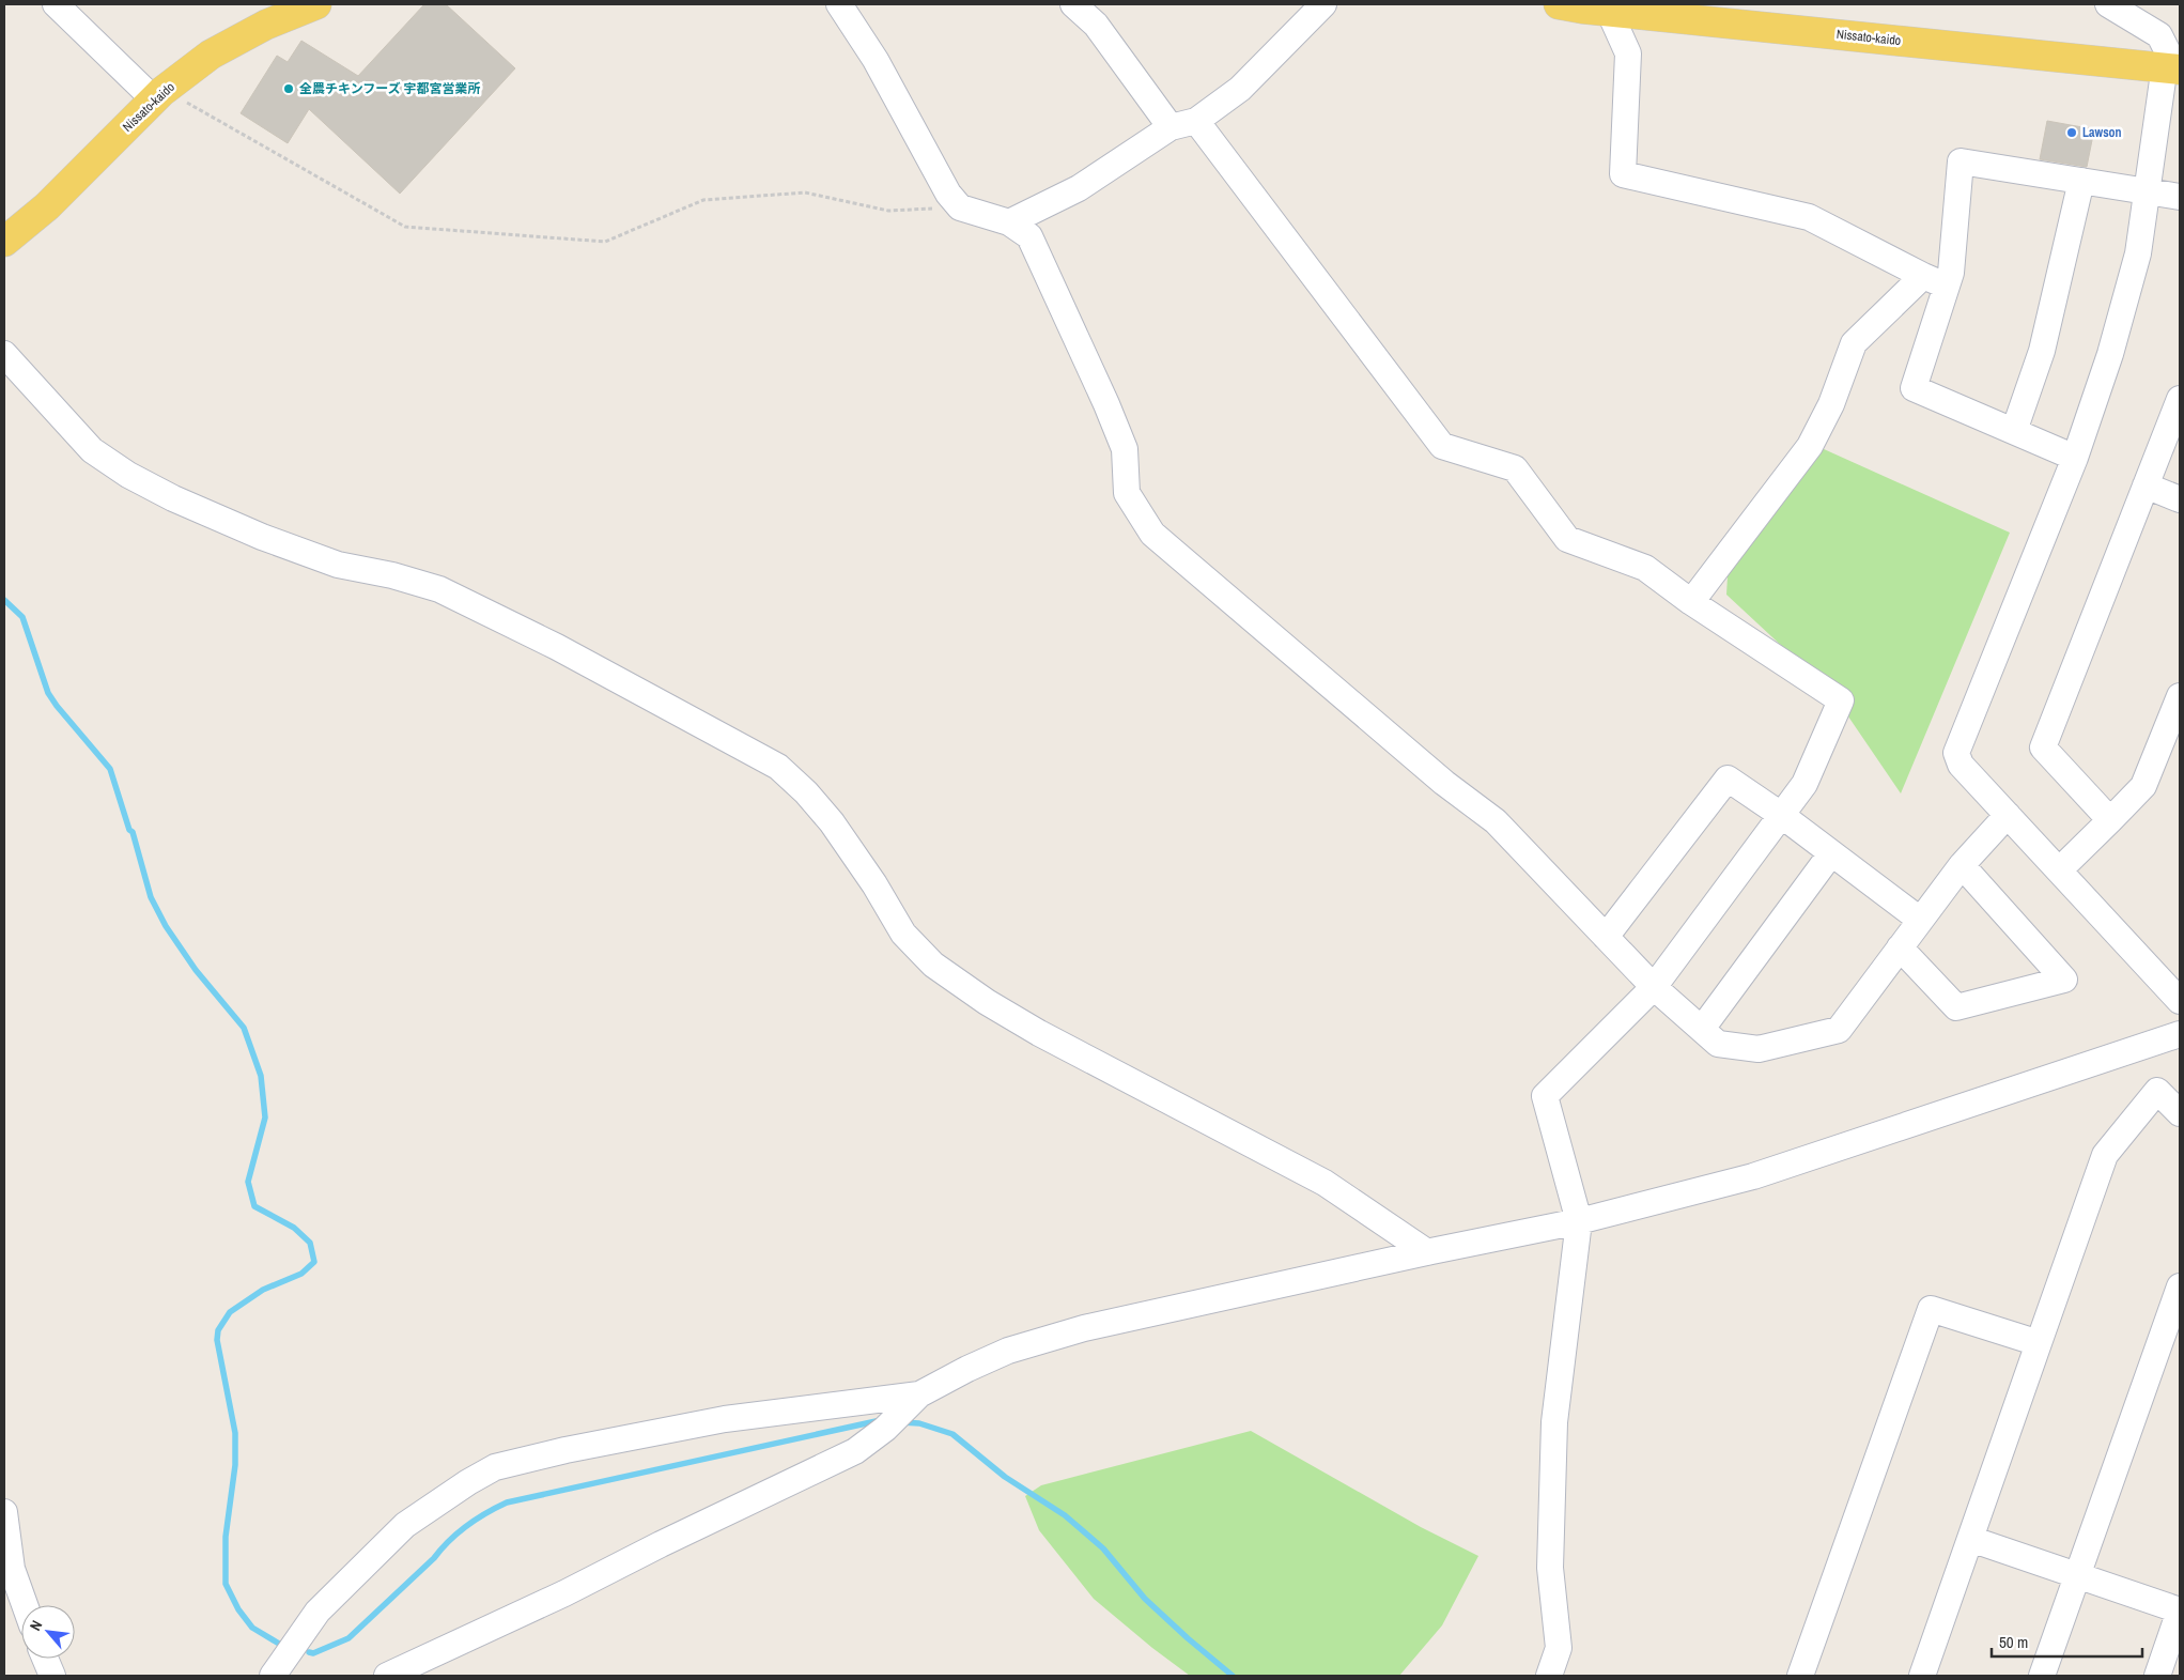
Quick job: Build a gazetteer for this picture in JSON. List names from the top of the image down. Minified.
{"streets":{"main road":["Nissato-kaido"]},"places":["全農チキンフーズ 宇都宮営業所","Lawson"],"scale_bar":"50 m","north":"top left"}
